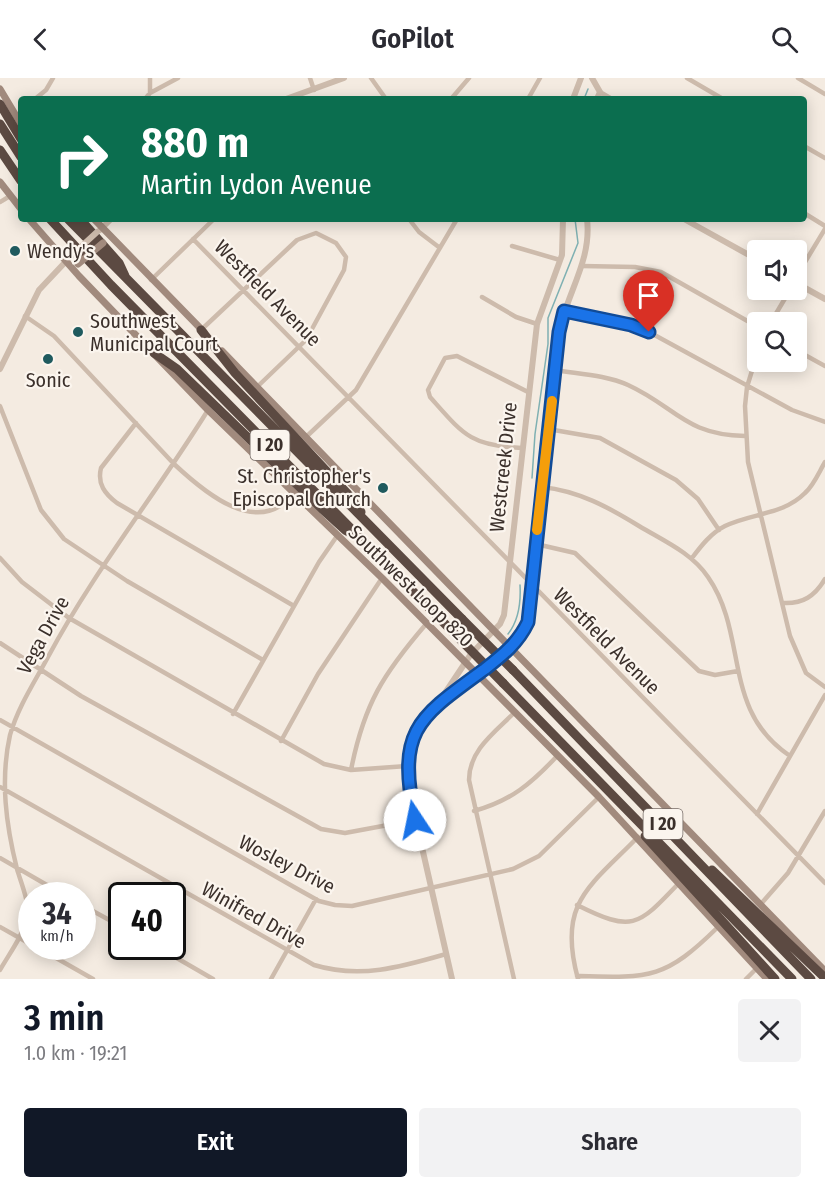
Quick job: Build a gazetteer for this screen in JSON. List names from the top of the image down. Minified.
{"streets":{"highway":["I 20"],"main road":["Southwest Loop 820"],"street":["Westfield Avenue","Westcreek Drive","Vega Drive","Wosley Drive","Winifred Drive"]},"crossings":[["Westfield Avenue","Westcreek Drive"],["Westcreek Drive","Southwest Loop 820"],["Westcreek Drive","Wosley Drive"],["Westcreek Drive","Winifred Drive"],["Southwest Loop 820","Vega Drive"],["Southwest Loop 820","Wosley Drive"],["Vega Drive","Wosley Drive"],["Vega Drive","Winifred Drive"]],"places":["Wendy's","Southwest Municipal Court","Sonic","St. Christopher's Episcopal Church"],"page":{"header":"GoPilot","turn":["880 m","Martin Lydon Avenue"],"speed":"34 km/h","limit":"40","heading":["3 min","1.0 km · 19:21"],"buttons":["Exit","Share"]}}
